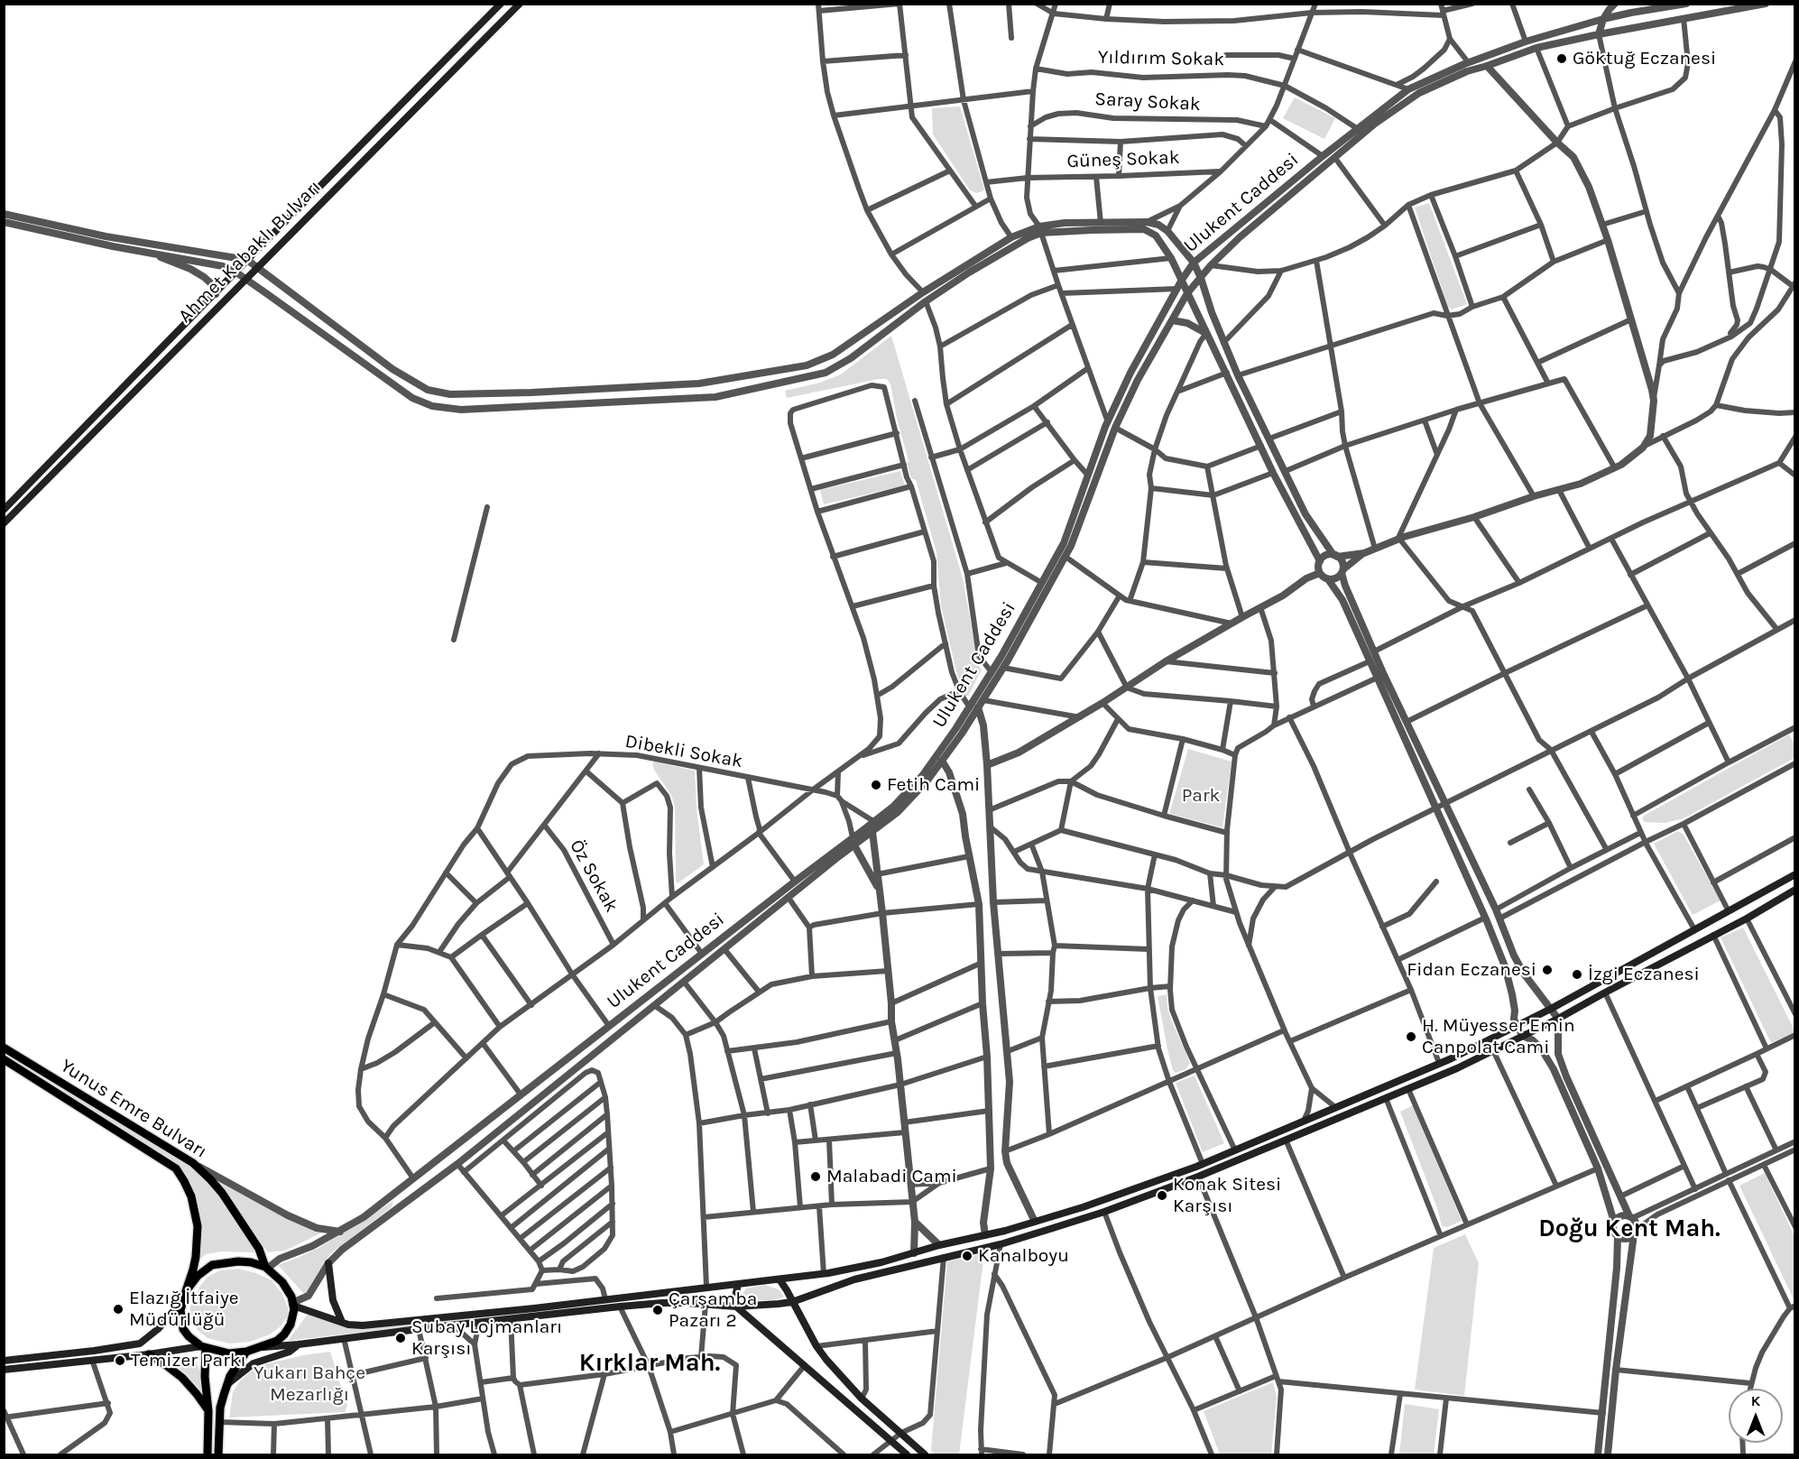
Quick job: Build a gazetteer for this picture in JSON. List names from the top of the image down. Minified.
{"streets":{"main road":["Ahmet Kabaklı Bulvarı","Yunus Emre Bulvarı"],"street":["Yıldırım Sokak","Saray Sokak","Güneş Sokak","Ulukent Caddesi","Dibekli Sokak","Öz Sokak"]},"crossings":[["Yıldırım Sokak","Ulukent Caddesi"],["Ulukent Caddesi","Yunus Emre Bulvarı"]],"districts":["Doğu Kent Mah.","Kırklar Mah."],"parks":["Park","Yukarı Bahçe Mezarlığı"],"places":["Göktuğ Eczanesi","Fetih Cami","Fidan Eczanesi","İzgi Eczanesi","H. Müyesser Emin Canpolat Cami","Malabadi Cami","Konak Sitesi Karşısı","Kanalboyu","Elazığ İtfaiye Müdürlüğü","Çarşamba Pazarı 2","Subay Lojmanları Karşısı","Temizer Parkı"],"north":"top"}
